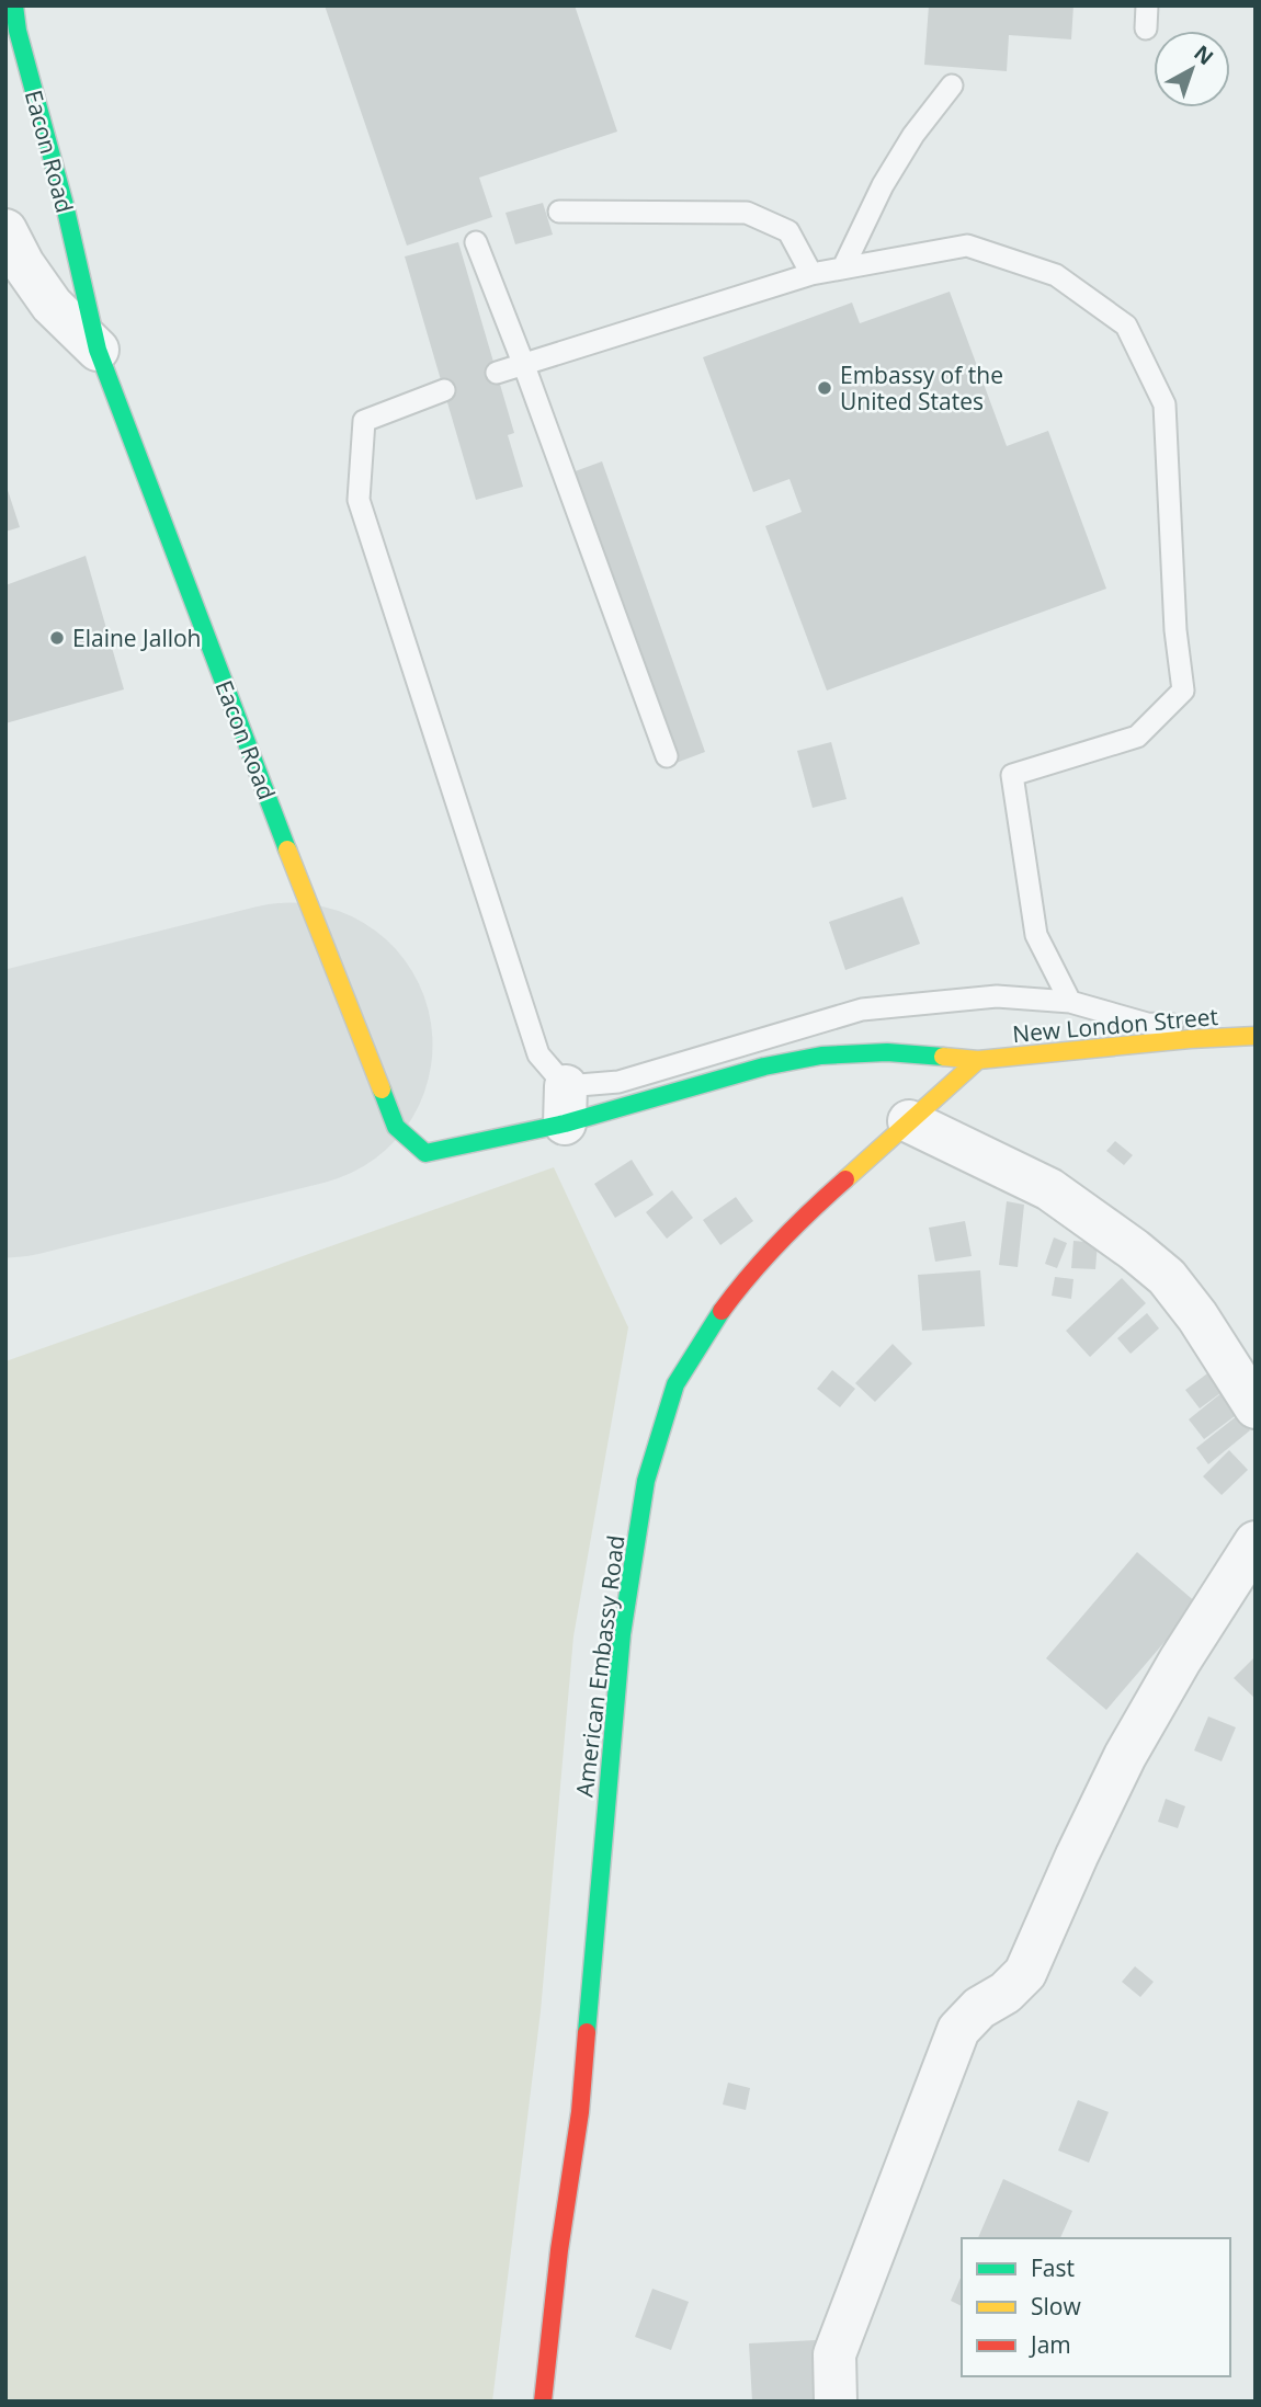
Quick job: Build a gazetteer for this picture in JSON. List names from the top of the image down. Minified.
{"streets":{"street":["Eacon Road","New London Street","American Embassy Road"]},"crossings":[["Eacon Road","New London Street"],["New London Street","American Embassy Road"]],"places":["Embassy of the United States","Elaine Jalloh"],"legend":["Fast","Slow","Jam"],"north":"top right"}
